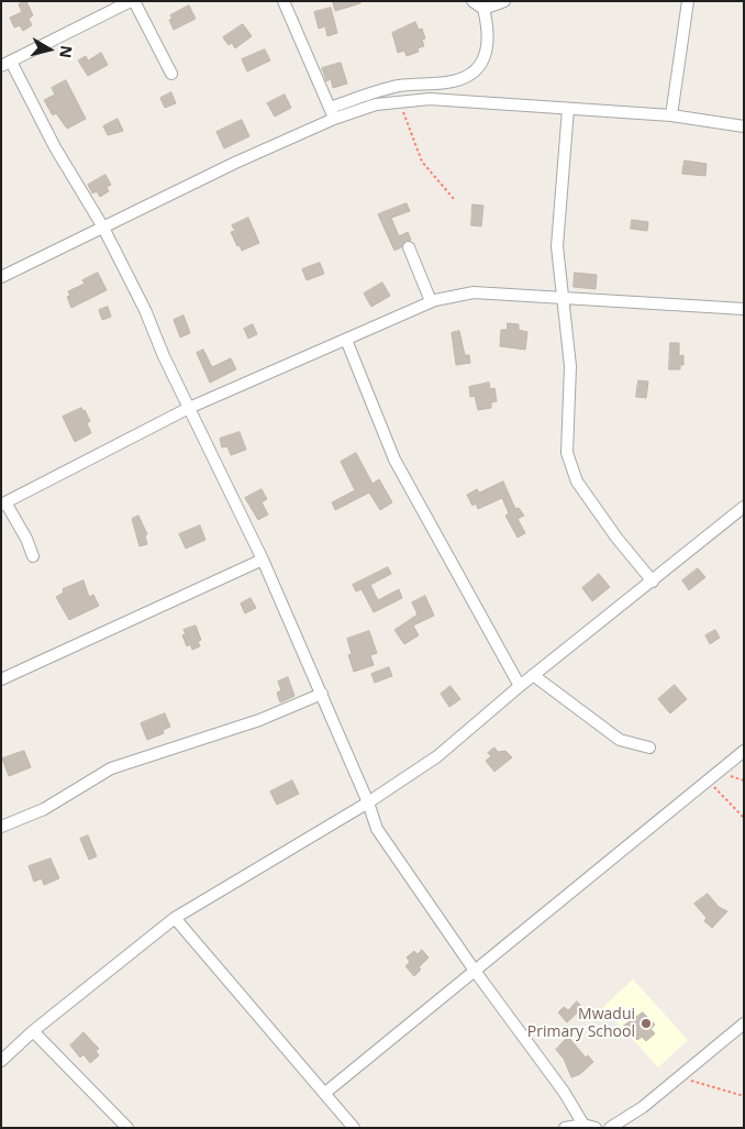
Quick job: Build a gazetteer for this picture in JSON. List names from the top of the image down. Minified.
{"places":["Mwadui Primary School"],"north":"right"}
